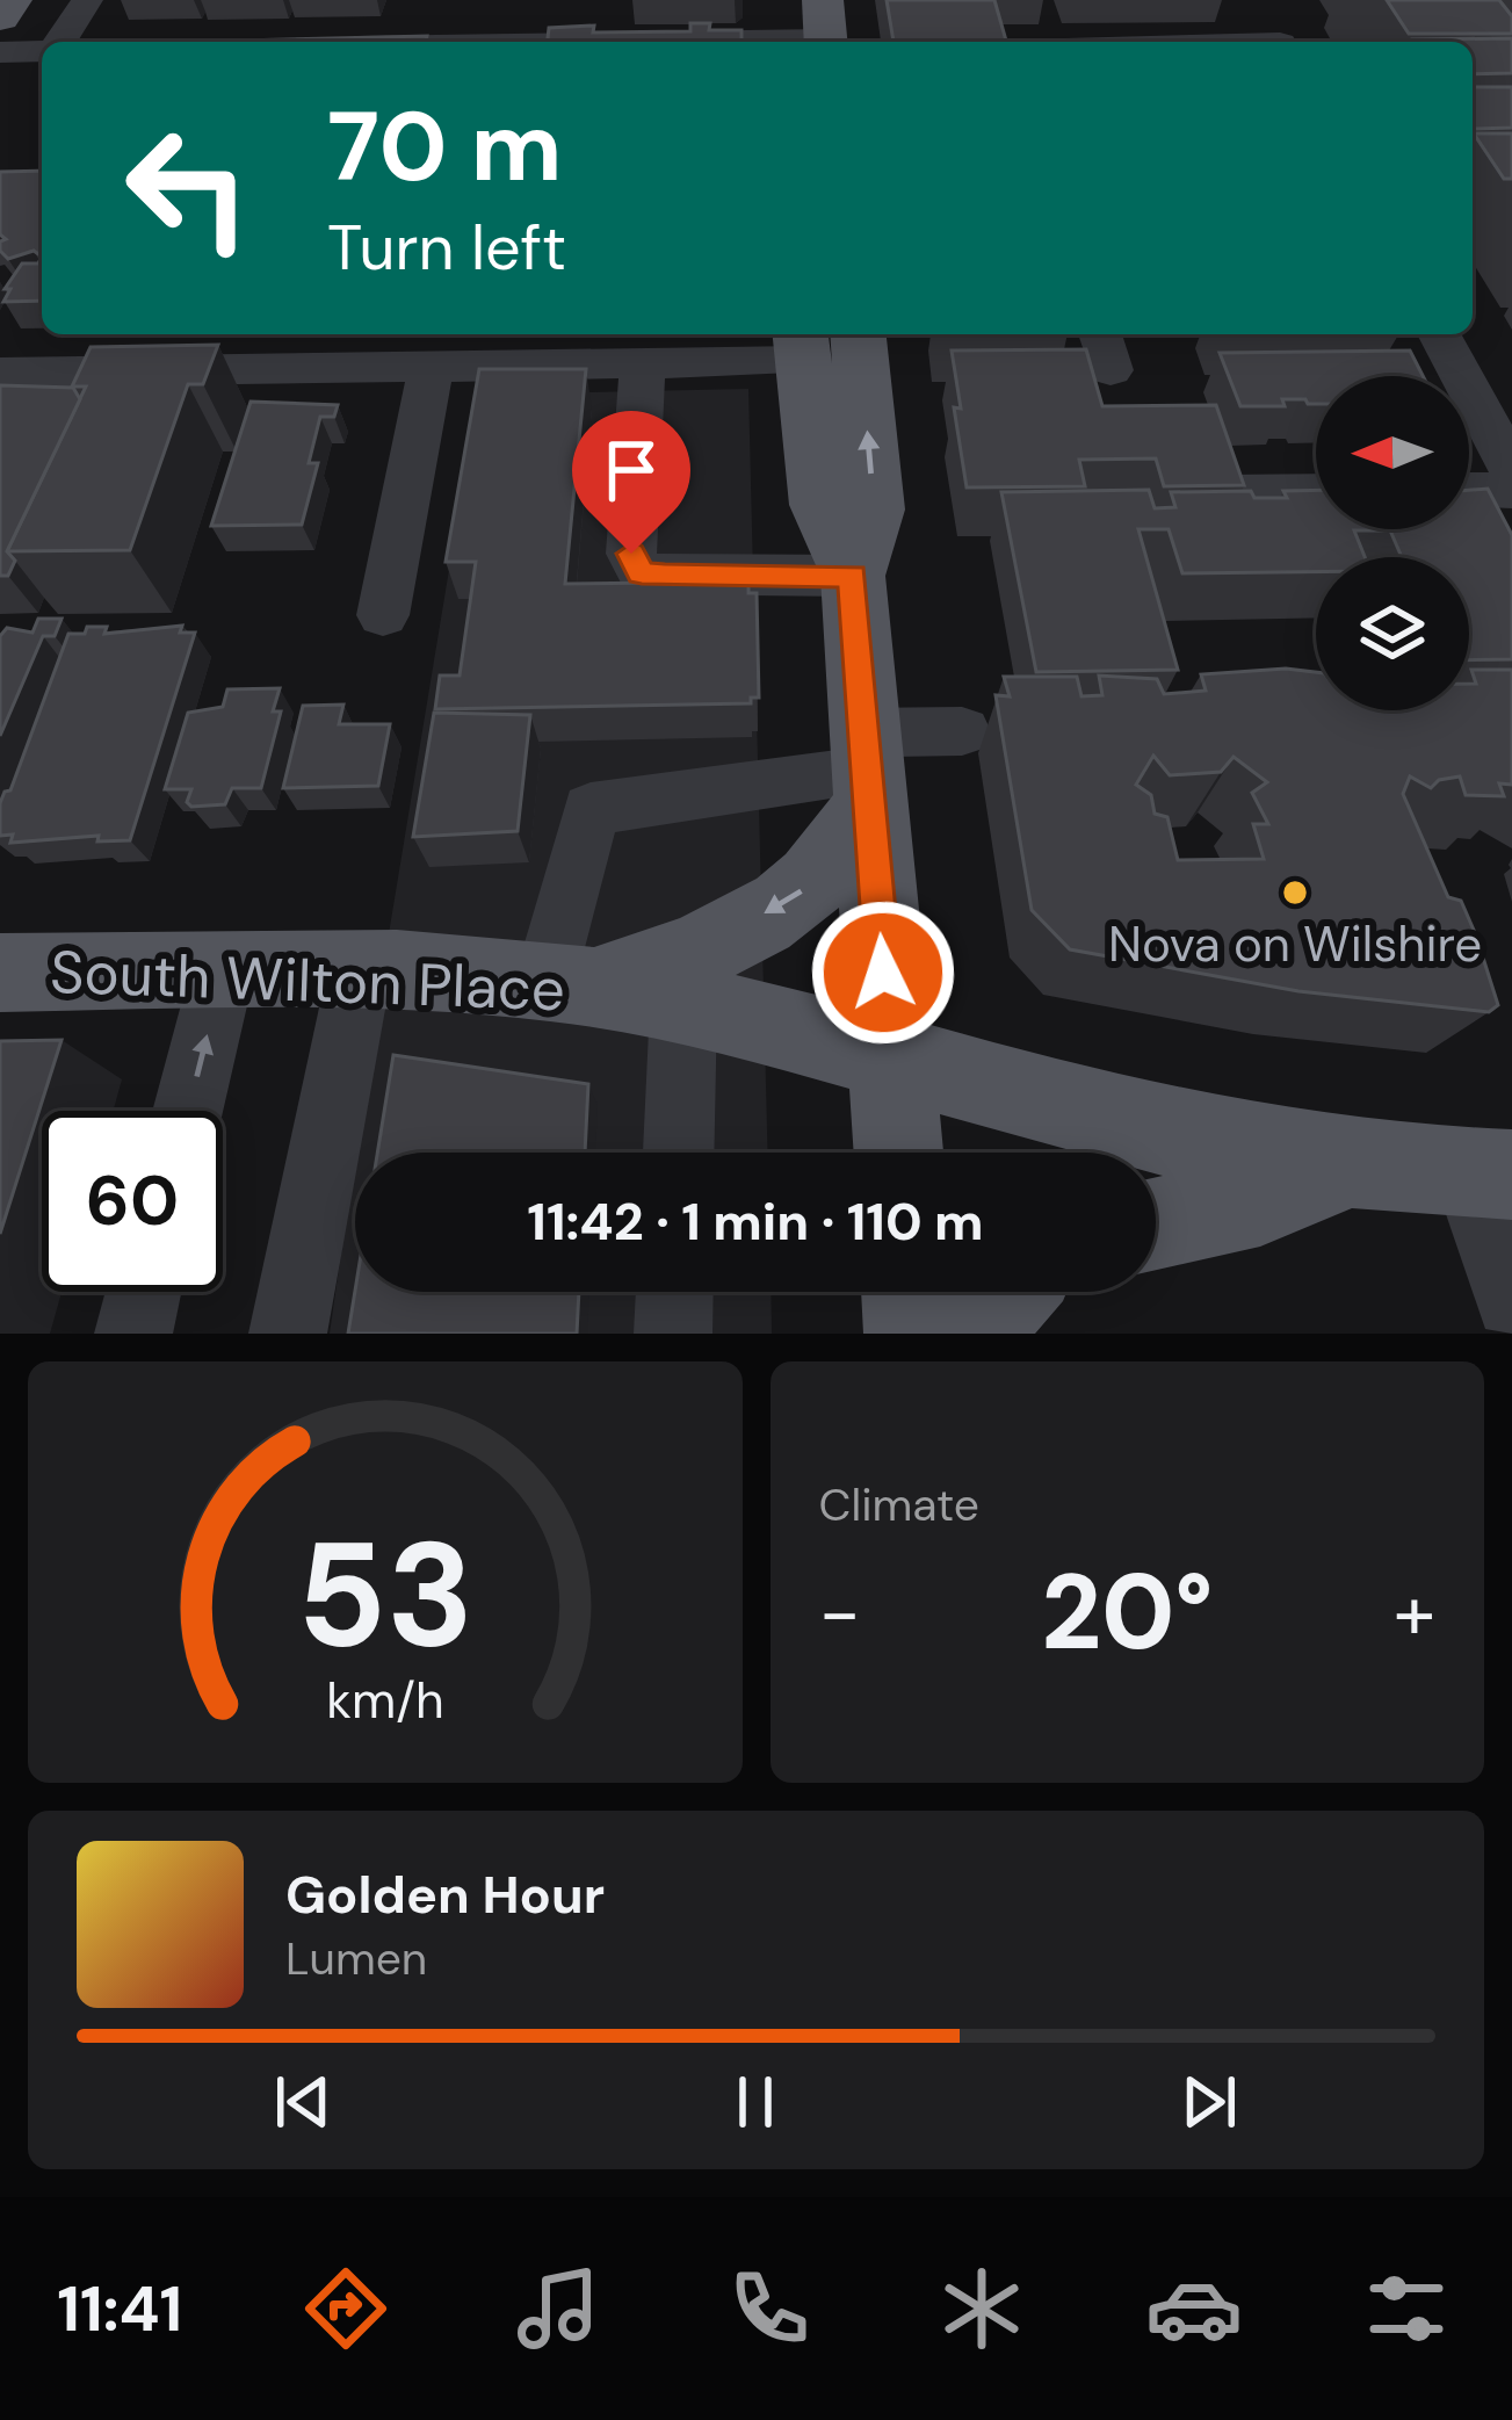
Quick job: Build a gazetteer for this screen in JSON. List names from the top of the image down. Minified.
{"streets":{"main road":["South Wilton Place"]},"places":["Nova on Wilshire"],"north":"left","page":{"turn":["70 m","Turn left"],"limit":"60","trip":"11:42 · 1 min · 110 m","tile":"Climate","heat":["−","20°","+"],"song":["Golden Hour","Lumen"],"tabs":"11:41","gauge":["53","km/h"]}}
